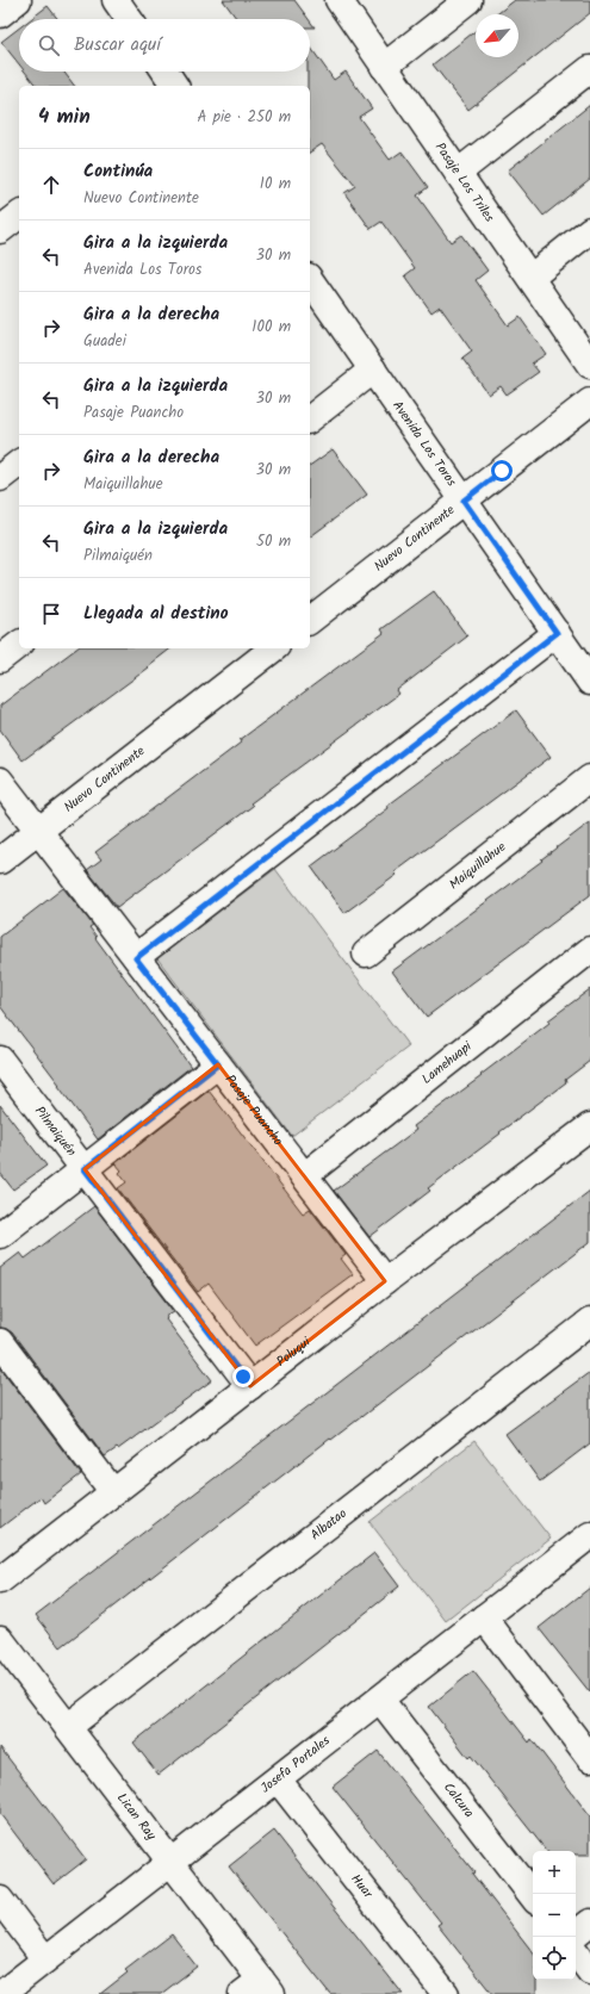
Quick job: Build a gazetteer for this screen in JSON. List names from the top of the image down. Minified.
{"streets":{"street":["Pasaje Los Triles","Avenida Los Toros","Nuevo Continente","Maiquillahue","Lamehuapi","Pasaje Puancho","Pilmaiquén","Poluqui","Albatao","Josefa Portales","Calcura","Lican Ray","Huar"]},"crossings":[["Avenida Los Toros","Nuevo Continente"],["Nuevo Continente","Pasaje Puancho"],["Lamehuapi","Pasaje Puancho"],["Pasaje Puancho","Poluqui"],["Pilmaiquén","Poluqui"],["Albatao","Lican Ray"],["Josefa Portales","Calcura"],["Josefa Portales","Lican Ray"],["Josefa Portales","Huar"]],"north":"bottom left","page":{"search":"Buscar aquí","heading":["4 min","A pie · 250 m"],"list":[["Continúa","Nuevo Continente","10 m"],["Gira a la izquierda","Avenida Los Toros","30 m"],["Gira a la derecha","Guadei","100 m"],["Gira a la izquierda","Pasaje Puancho","30 m"],["Gira a la derecha","Maiquillahue","30 m"],["Gira a la izquierda","Pilmaiquén","50 m"],"Llegada al destino"],"map_buttons":["+","−"]}}
